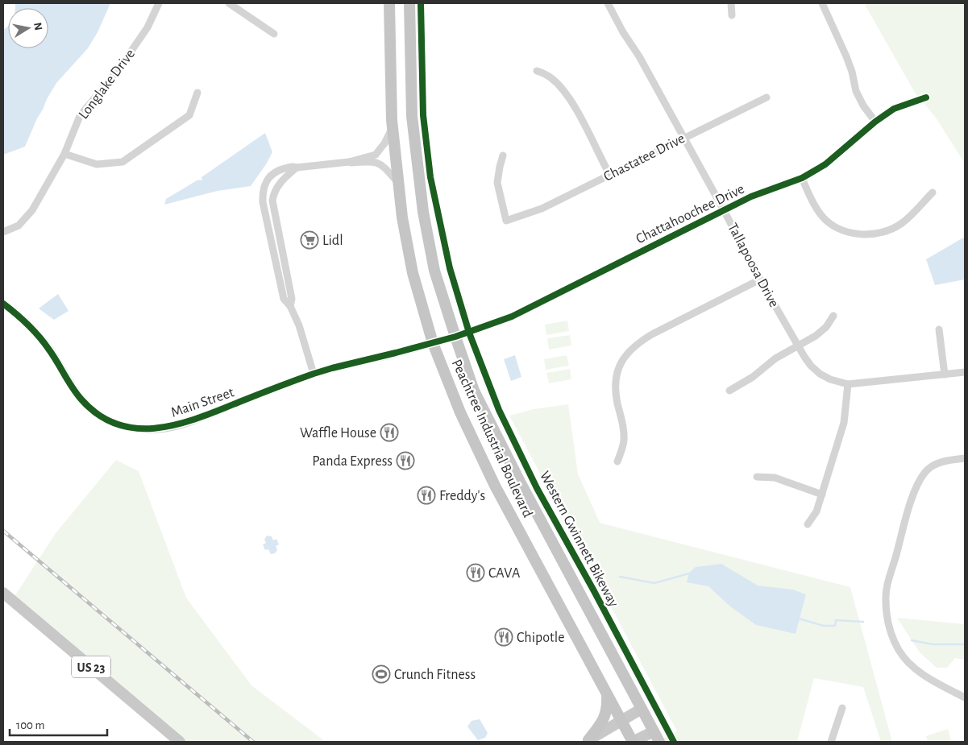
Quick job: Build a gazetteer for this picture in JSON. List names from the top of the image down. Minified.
{"streets":{"highway":["Peachtree Industrial Boulevard"],"main road":["US 23"],"street":["Longlake Drive","Chastatee Drive","Chattahoochee Drive","Tallapoosa Drive","Main Street"],"cycle path":["Western Gwinnett Bikeway"]},"crossings":[["Chastatee Drive","Tallapoosa Drive"],["Chattahoochee Drive","Tallapoosa Drive"],["Chattahoochee Drive","Main Street"],["Chattahoochee Drive","Peachtree Industrial Boulevard"],["Main Street","Peachtree Industrial Boulevard"]],"places":{"supermarket":["Lidl"],"restaurant":["Waffle House","Panda Express","Freddy's","CAVA","Chipotle"],"sports":["Crunch Fitness"]},"scale_bar":"100 m","north":"right"}
